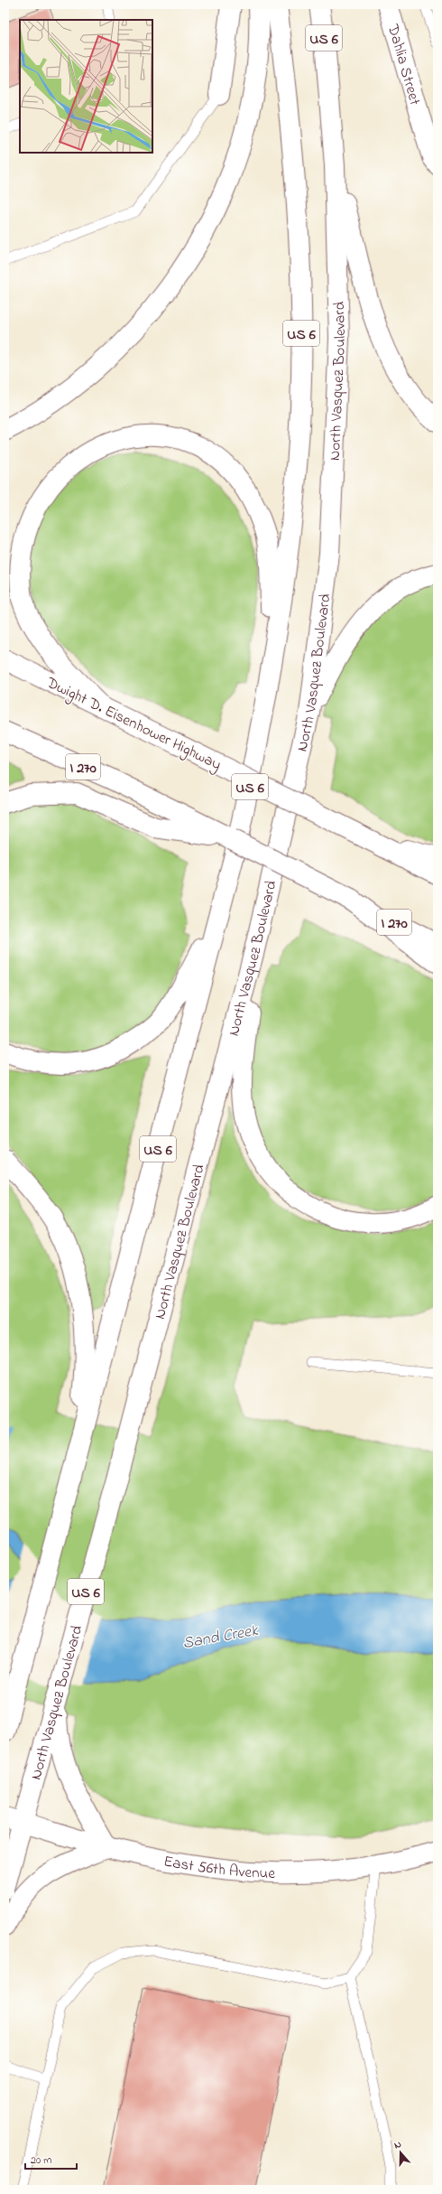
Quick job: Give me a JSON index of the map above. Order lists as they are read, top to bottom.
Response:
{
  "streets": {
    "main road": [
      "US 6",
      "Dahlia Street",
      "North Vasquez Boulevard",
      "Dwight D. Eisenhower Highway",
      "I 270",
      "East 56th Avenue"
    ]
  },
  "crossings": [
    ["North Vasquez Boulevard", "East 56th Avenue"]
  ],
  "water": ["Sand Creek"],
  "scale_bar": "20 m",
  "north": "top"
}
